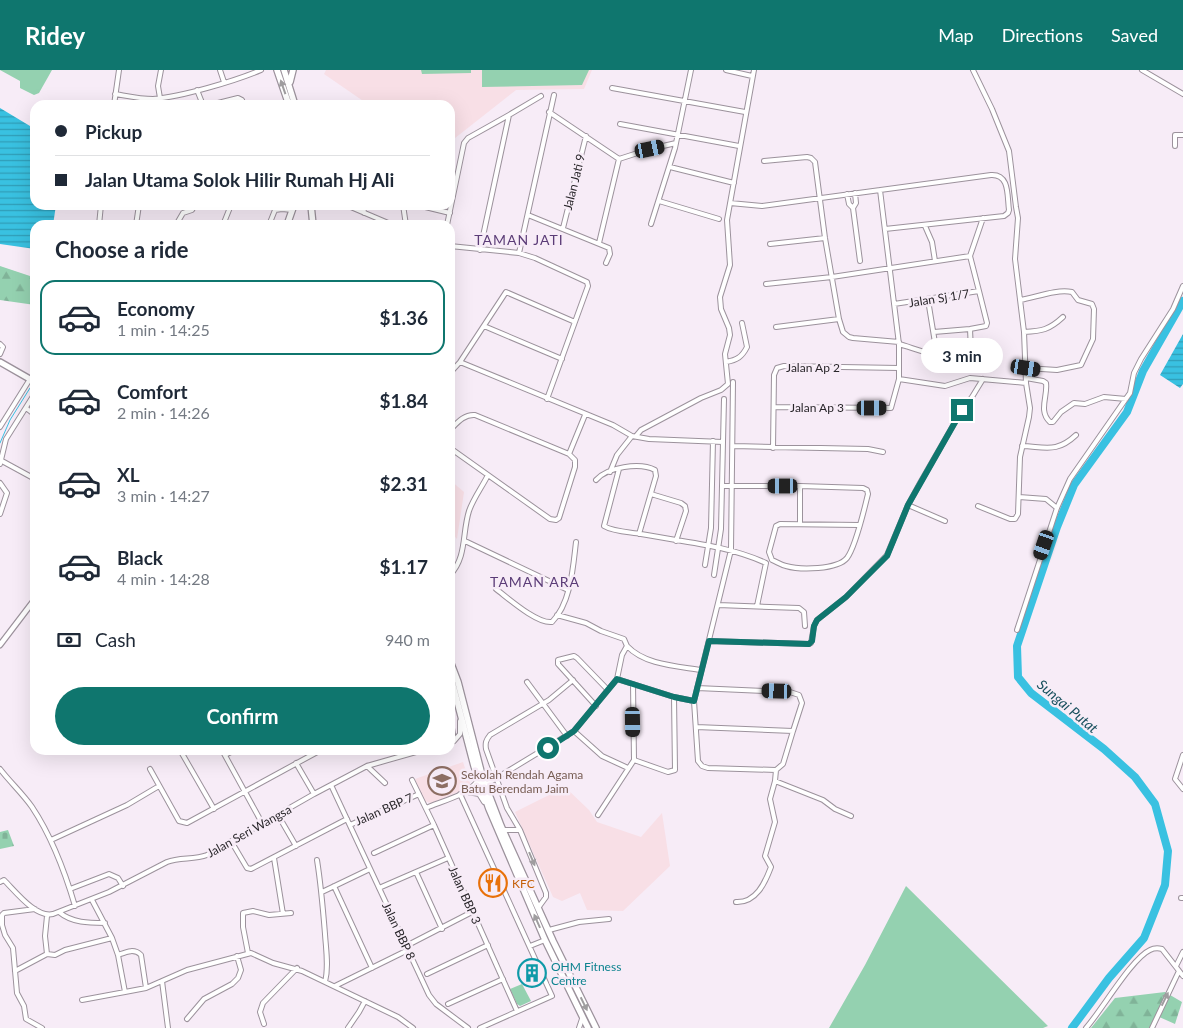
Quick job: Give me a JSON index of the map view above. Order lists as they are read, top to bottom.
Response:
{
  "streets": {
    "street": [
      "Jalan Jati 9",
      "Jalan Sj 1/7",
      "Jalan Ap 2",
      "Jalan Ap 3",
      "Jalan BBP 7",
      "Jalan Seri Wangsa",
      "Jalan BBP 3",
      "Jalan BBP 8"
    ]
  },
  "crossings": [
    ["Jalan Ap 2", "Jalan Ap 3"],
    ["Jalan BBP 7", "Jalan BBP 3"],
    ["Jalan BBP 7", "Jalan BBP 8"],
    ["Jalan Seri Wangsa", "Jalan BBP 8"]
  ],
  "districts": ["TAMAN JATI", "TAMAN ARA"],
  "water": ["Sungai Putat"],
  "places": {
    "school or university": ["Sekolah Rendah Agama Batu Berendam Jaim"],
    "restaurant": ["KFC"],
    "building": ["OHM Fitness Centre"]
  },
  "page": {
    "header": "Ridey",
    "nav": ["Map", "Directions", "Saved"],
    "banner": ["Pickup", "Jalan Utama Solok Hilir Rumah Hj Ali"],
    "heading": "Choose a ride",
    "list": [
      {
        "name": "Economy",
        "note": "1 min · 14:25",
        "value": "$1.36"
      },
      {
        "name": "Comfort",
        "note": "2 min · 14:26",
        "value": "$1.84"
      },
      {
        "name": "XL",
        "note": "3 min · 14:27",
        "value": "$2.31"
      },
      {
        "name": "Black",
        "note": "4 min · 14:28",
        "value": "$1.17"
      }
    ],
    "bubble": "3 min",
    "pay": ["Cash", "940 m"],
    "buttons": "Confirm"
  }
}
